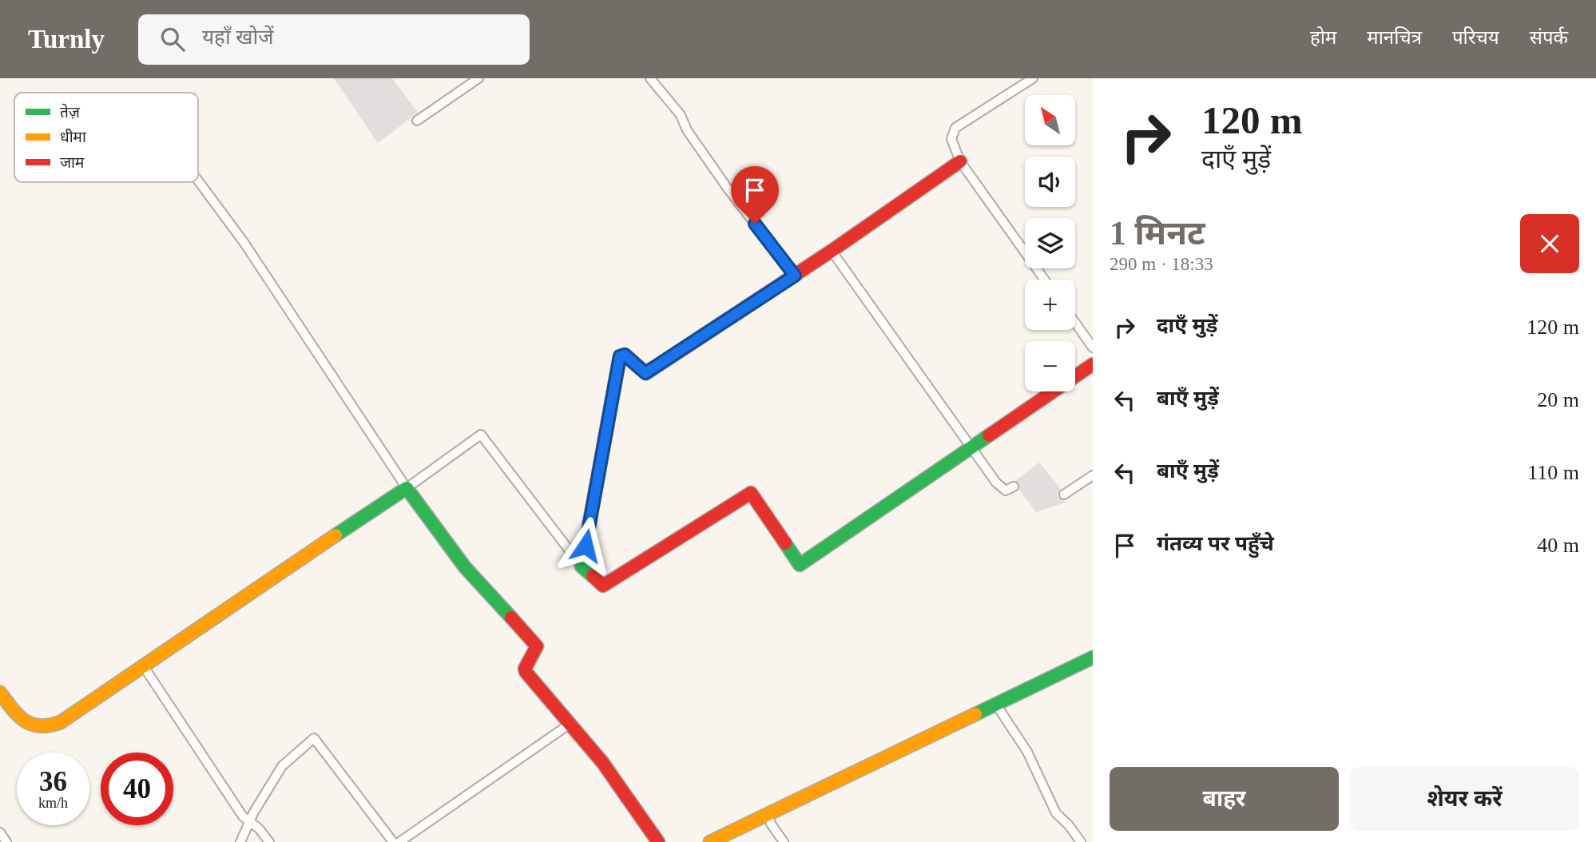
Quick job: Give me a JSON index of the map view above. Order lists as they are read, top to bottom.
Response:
{
  "legend": ["तेज़", "धीमा", "जाम"],
  "north": "top left",
  "page": {
    "header": "Turnly",
    "search": "यहाँ खोजें",
    "nav": [
      "होम",
      "मानचित्र",
      "परिचय",
      "संपर्क"
    ],
    "turn": ["120 m", "दाएँ मुड़ें"],
    "map_buttons": ["+", "−"],
    "heading": ["1 मिनट", "290 m · 18:33"],
    "list": [
      {
        "name": "दाएँ मुड़ें",
        "value": "120 m"
      },
      {
        "name": "बाएँ मुड़ें",
        "value": "20 m"
      },
      {
        "name": "बाएँ मुड़ें",
        "value": "110 m"
      },
      {
        "name": "गंतव्य पर पहुँचे",
        "value": "40 m"
      }
    ],
    "speed": "36 km/h",
    "limit": "40",
    "buttons": ["बाहर", "शेयर करें"]
  }
}
